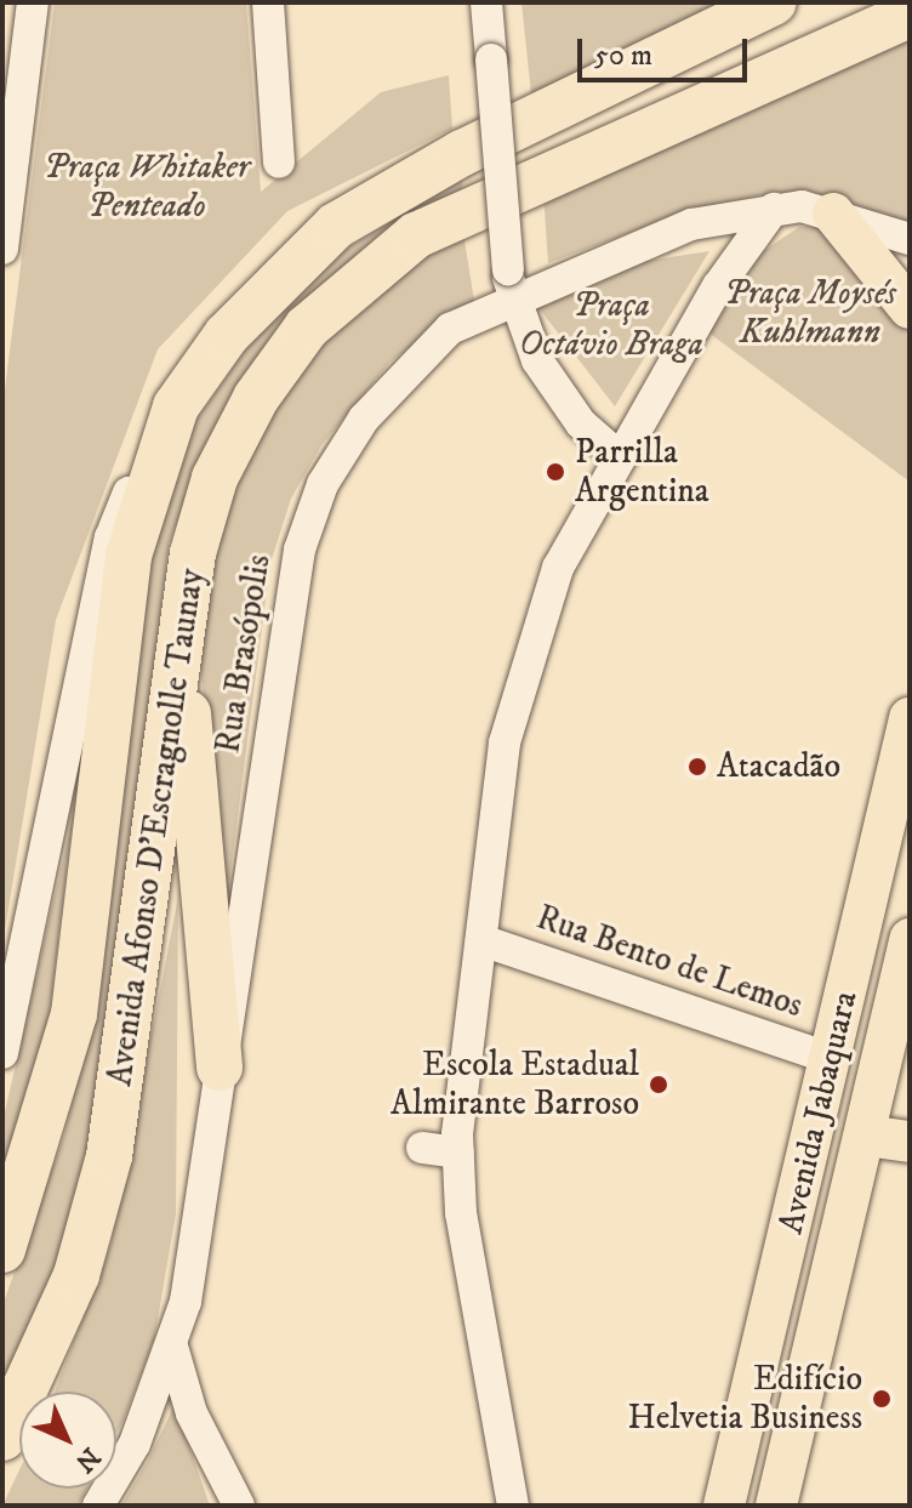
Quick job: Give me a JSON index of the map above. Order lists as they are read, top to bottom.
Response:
{
  "streets": {
    "highway": ["Avenida Afonso D'Escragnolle Taunay"],
    "main road": ["Avenida Jabaquara"],
    "street": ["Rua Brasópolis", "Rua Bento de Lemos"]
  },
  "crossings": [
    ["Rua Bento de Lemos", "Avenida Jabaquara"]
  ],
  "parks": ["Praça Whitaker Penteado", "Praça Moysés Kuhlmann", "Praça Octávio Braga"],
  "places": [
    "Parrilla Argentina",
    "Atacadão",
    "Escola Estadual Almirante Barroso",
    "Edifício Helvetia Business"
  ],
  "scale_bar": "50 m",
  "north": "bottom right"
}
